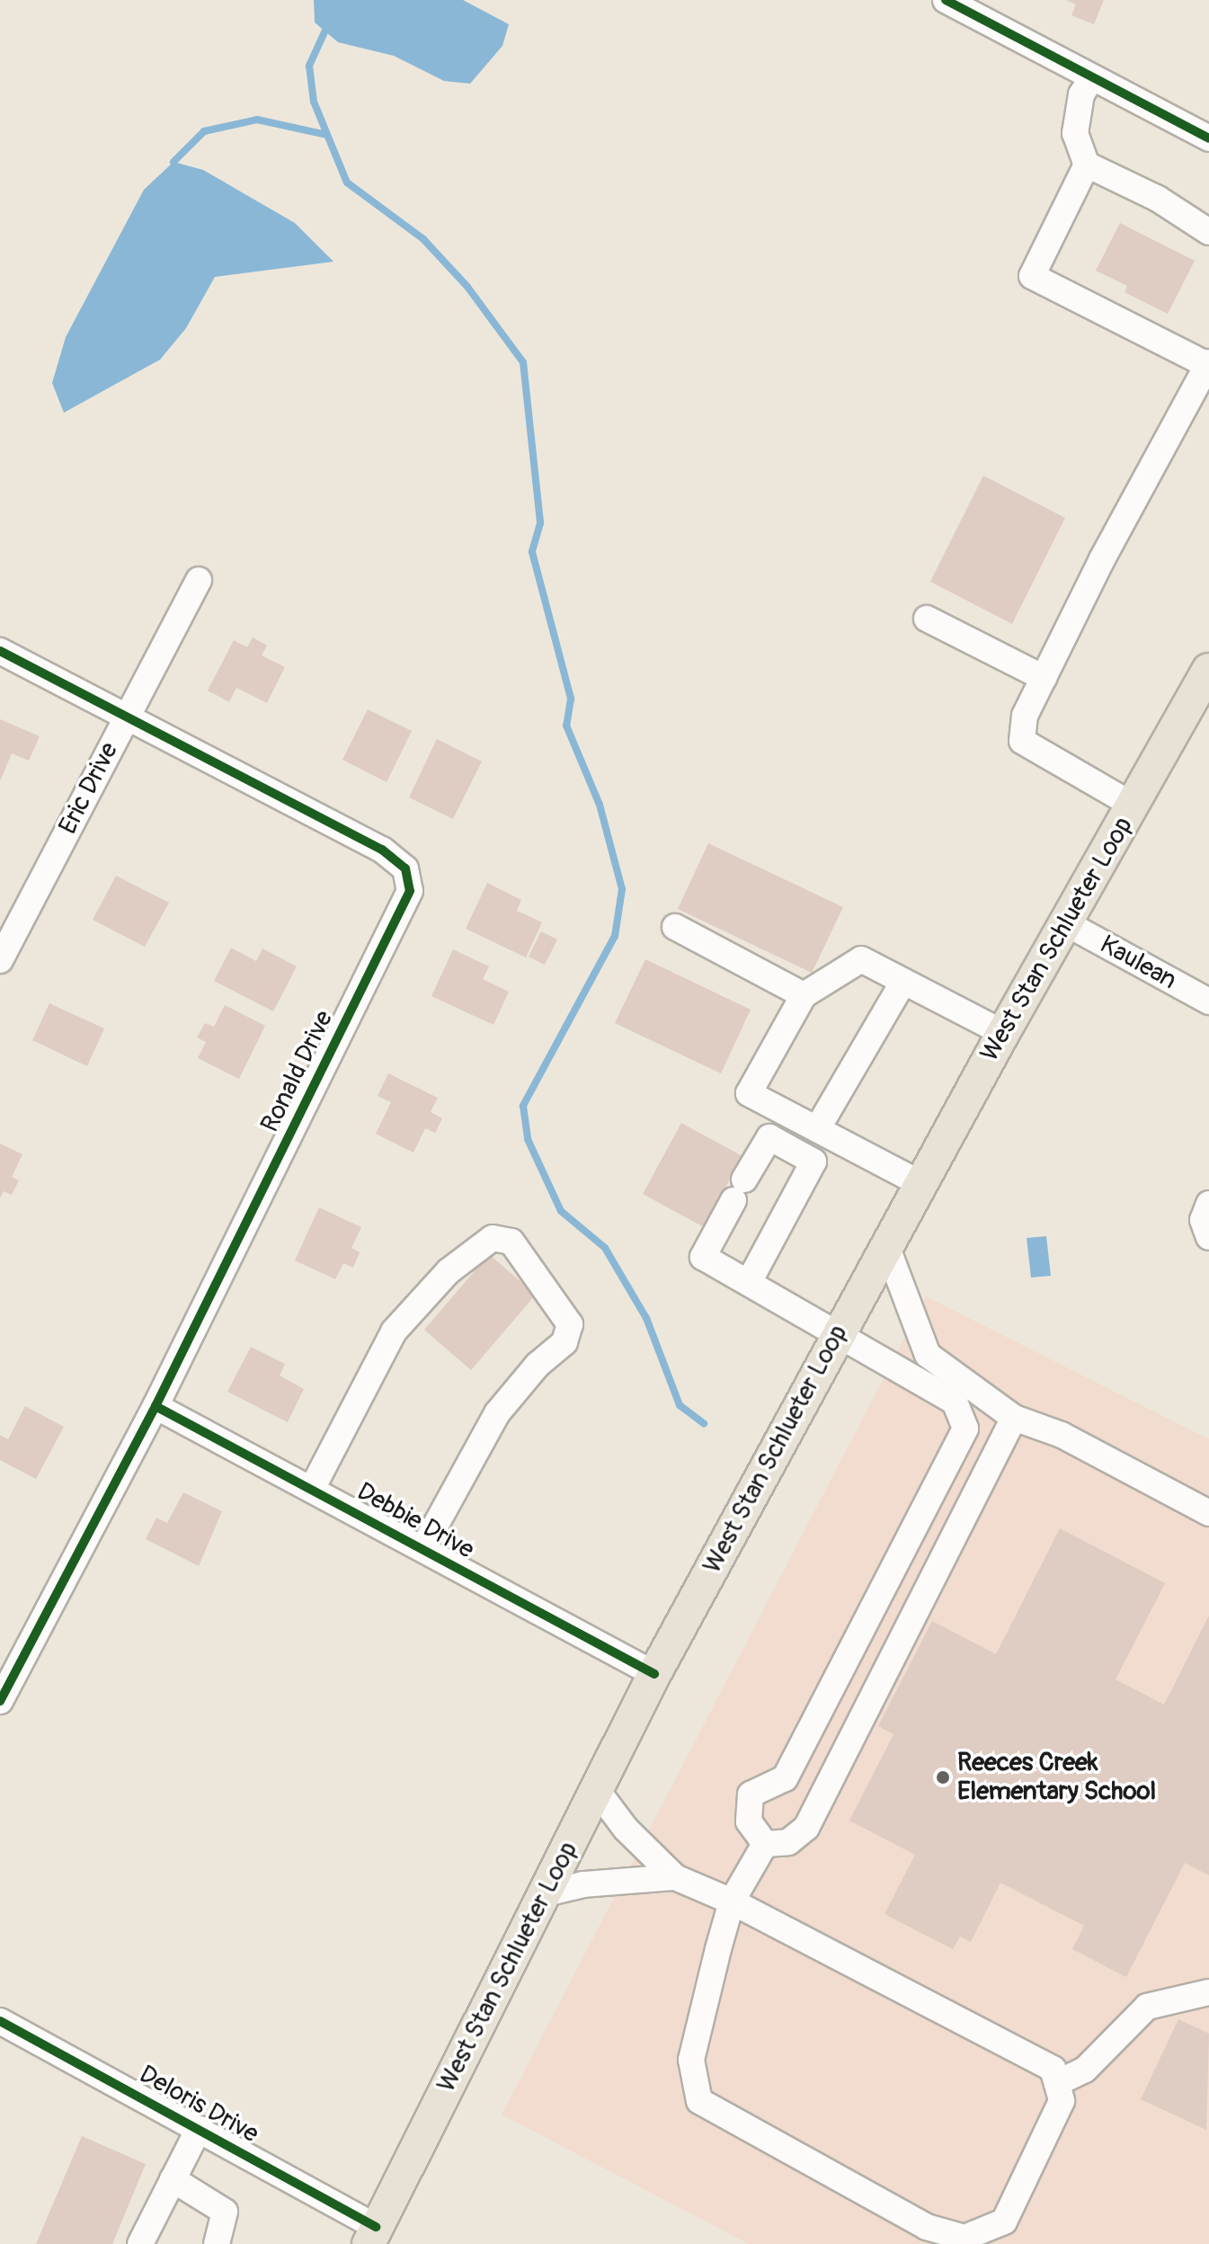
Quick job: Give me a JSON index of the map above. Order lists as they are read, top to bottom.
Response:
{
  "streets": {
    "main road": ["West Stan Schlueter Loop"],
    "street": [
      "Eric Drive",
      "Kaulean",
      "Ronald Drive",
      "Debbie Drive",
      "Deloris Drive"
    ]
  },
  "crossings": [
    ["Eric Drive", "Ronald Drive"],
    ["West Stan Schlueter Loop", "Kaulean"],
    ["West Stan Schlueter Loop", "Debbie Drive"],
    ["West Stan Schlueter Loop", "Deloris Drive"],
    ["Ronald Drive", "Debbie Drive"]
  ],
  "places": ["Reeces Creek Elementary School"]
}
